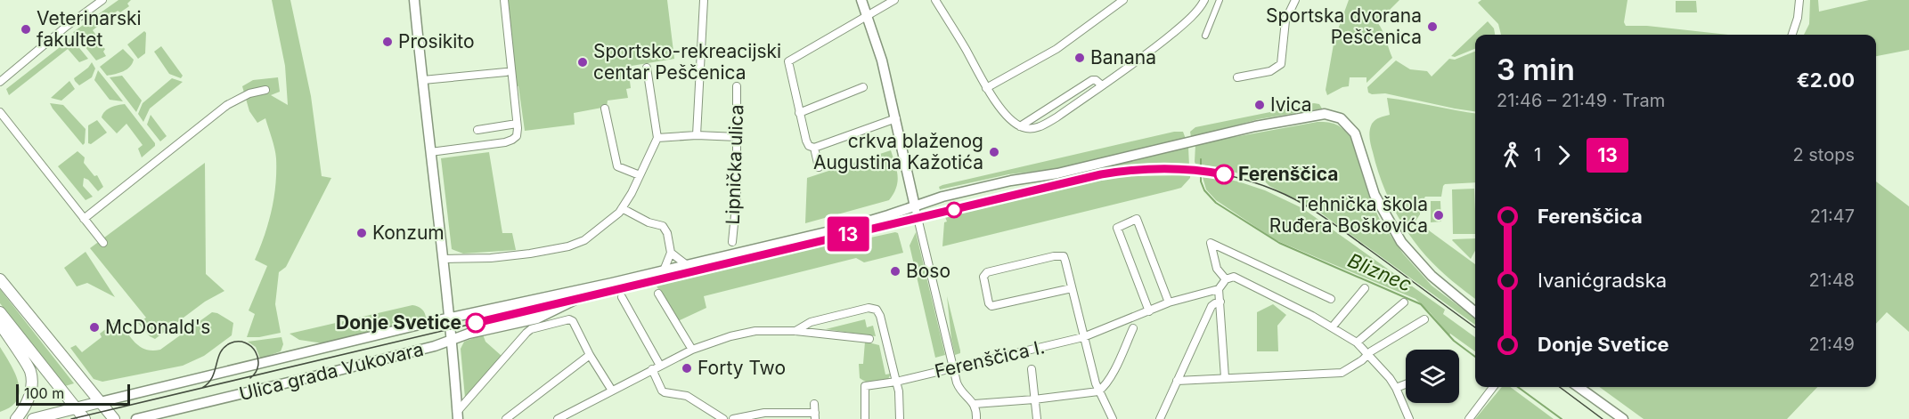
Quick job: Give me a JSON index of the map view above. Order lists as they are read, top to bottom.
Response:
{
  "streets": {
    "main road": ["Ulica grada Vukovara"],
    "street": ["Lipnička ulica", "Ferenščica I."]
  },
  "water": ["Bliznec"],
  "places": [
    "Sportska dvorana Peščenica",
    "Veterinarski fakultet",
    "Prosikito",
    "Banana",
    "Sportsko-rekreacijski centar Peščenica",
    "Ivica",
    "crkva blaženog Augustina Kažotića",
    "Ferenščica",
    "Tehnička škola Ruđera Boškovića",
    "Konzum",
    "Boso",
    "Donje Svetice",
    "McDonald's",
    "Forty Two"
  ],
  "lines": ["tram line 13"],
  "scale_bar": "100 m",
  "page": {
    "on_map": "13",
    "heading": ["3 min", "21:46 – 21:49 · Tram", "€2.00"],
    "legs": ["1", "13", "2 stops"],
    "list": [
      {
        "name": "Ferenščica",
        "value": "21:47"
      },
      {
        "name": "Ivanićgradska",
        "value": "21:48"
      },
      {
        "name": "Donje Svetice",
        "value": "21:49"
      }
    ],
    "scale": "100 m"
  }
}
